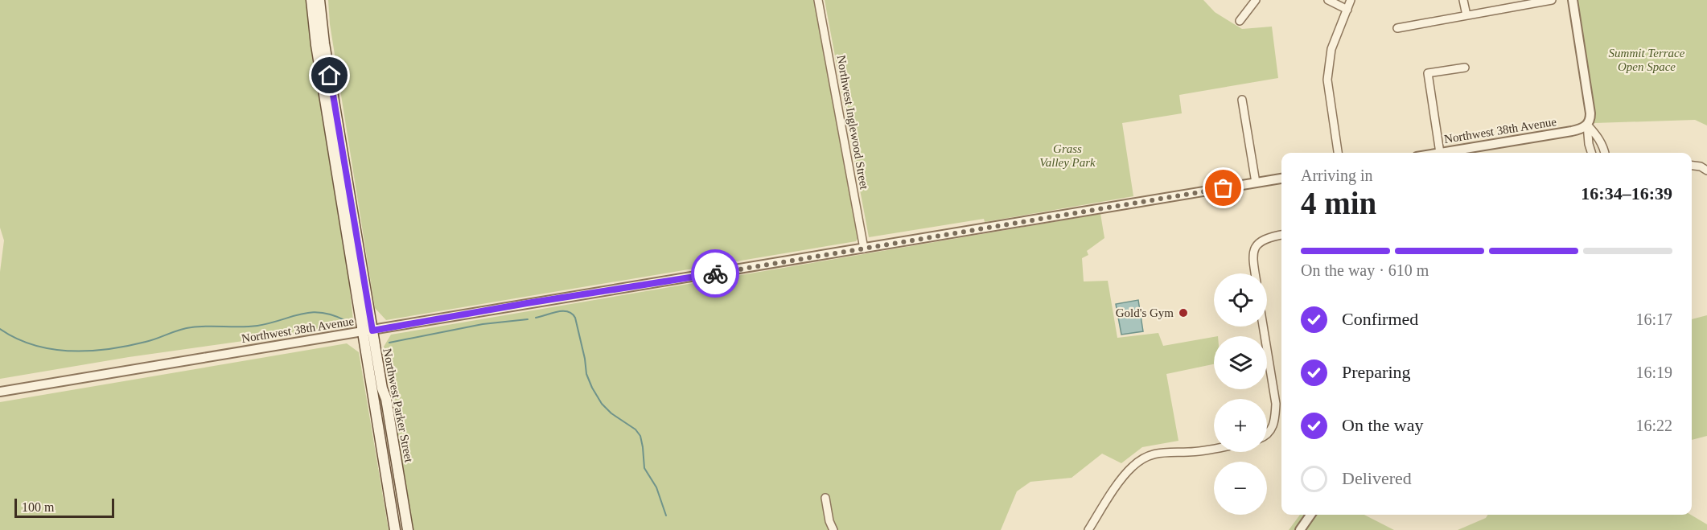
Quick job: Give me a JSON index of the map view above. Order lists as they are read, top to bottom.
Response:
{
  "streets": {
    "main road": ["Northwest Parker Street"],
    "street": ["Northwest Inglewood Street", "Northwest 38th Avenue"]
  },
  "crossings": [
    ["Northwest Inglewood Street", "Northwest 38th Avenue"],
    ["Northwest 38th Avenue", "Northwest Parker Street"]
  ],
  "parks": ["Summit Terrace Open Space", "Grass Valley Park"],
  "places": ["Gold's Gym"],
  "scale_bar": "100 m",
  "page": {
    "heading": ["4 min", "Arriving in", "16:34–16:39"],
    "bar": "On the way · 610 m",
    "map_buttons": ["+", "−"],
    "list": [
      ["Confirmed", "16:17"],
      ["Preparing", "16:19"],
      ["On the way", "16:22"],
      "Delivered"
    ],
    "scale": "100 m"
  }
}
